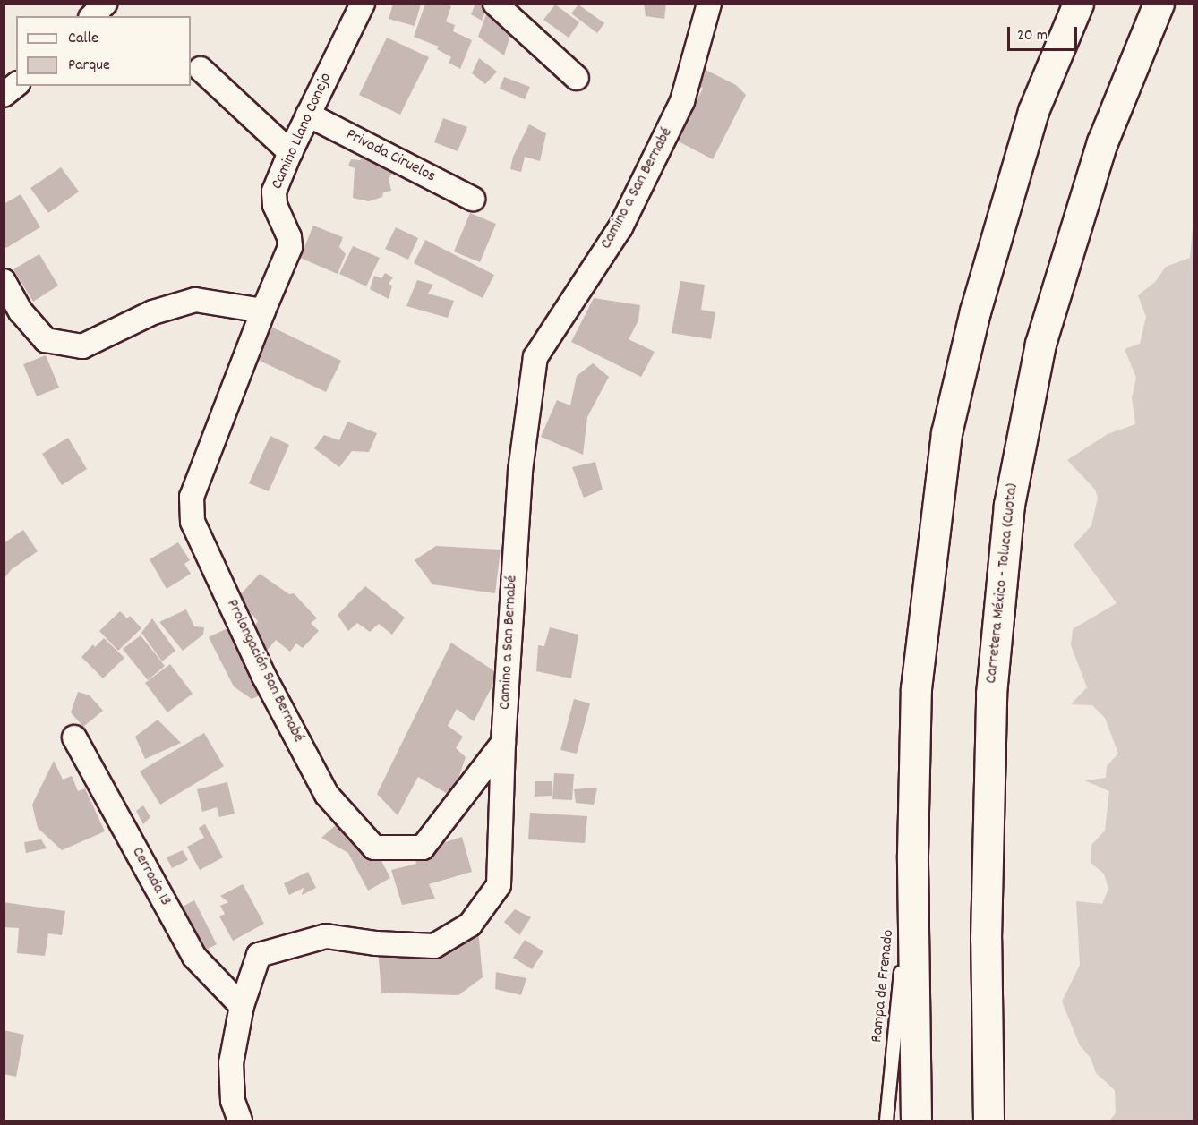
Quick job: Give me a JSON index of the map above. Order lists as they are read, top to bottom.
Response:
{
  "streets": {
    "highway": ["Carretera México - Toluca (Cuota)"],
    "street": [
      "Camino Llano Conejo",
      "Privada Ciruelos",
      "Camino a San Bernabé",
      "Prolongación San Bernabé",
      "Cerrada 13"
    ],
    "lane": ["Rampa de Frenado"]
  },
  "crossings": [
    ["Camino Llano Conejo", "Privada Ciruelos"],
    ["Camino Llano Conejo", "Prolongación San Bernabé"],
    ["Camino a San Bernabé", "Prolongación San Bernabé"],
    ["Camino a San Bernabé", "Cerrada 13"]
  ],
  "legend": ["Calle", "Parque"],
  "scale_bar": "20 m"
}
